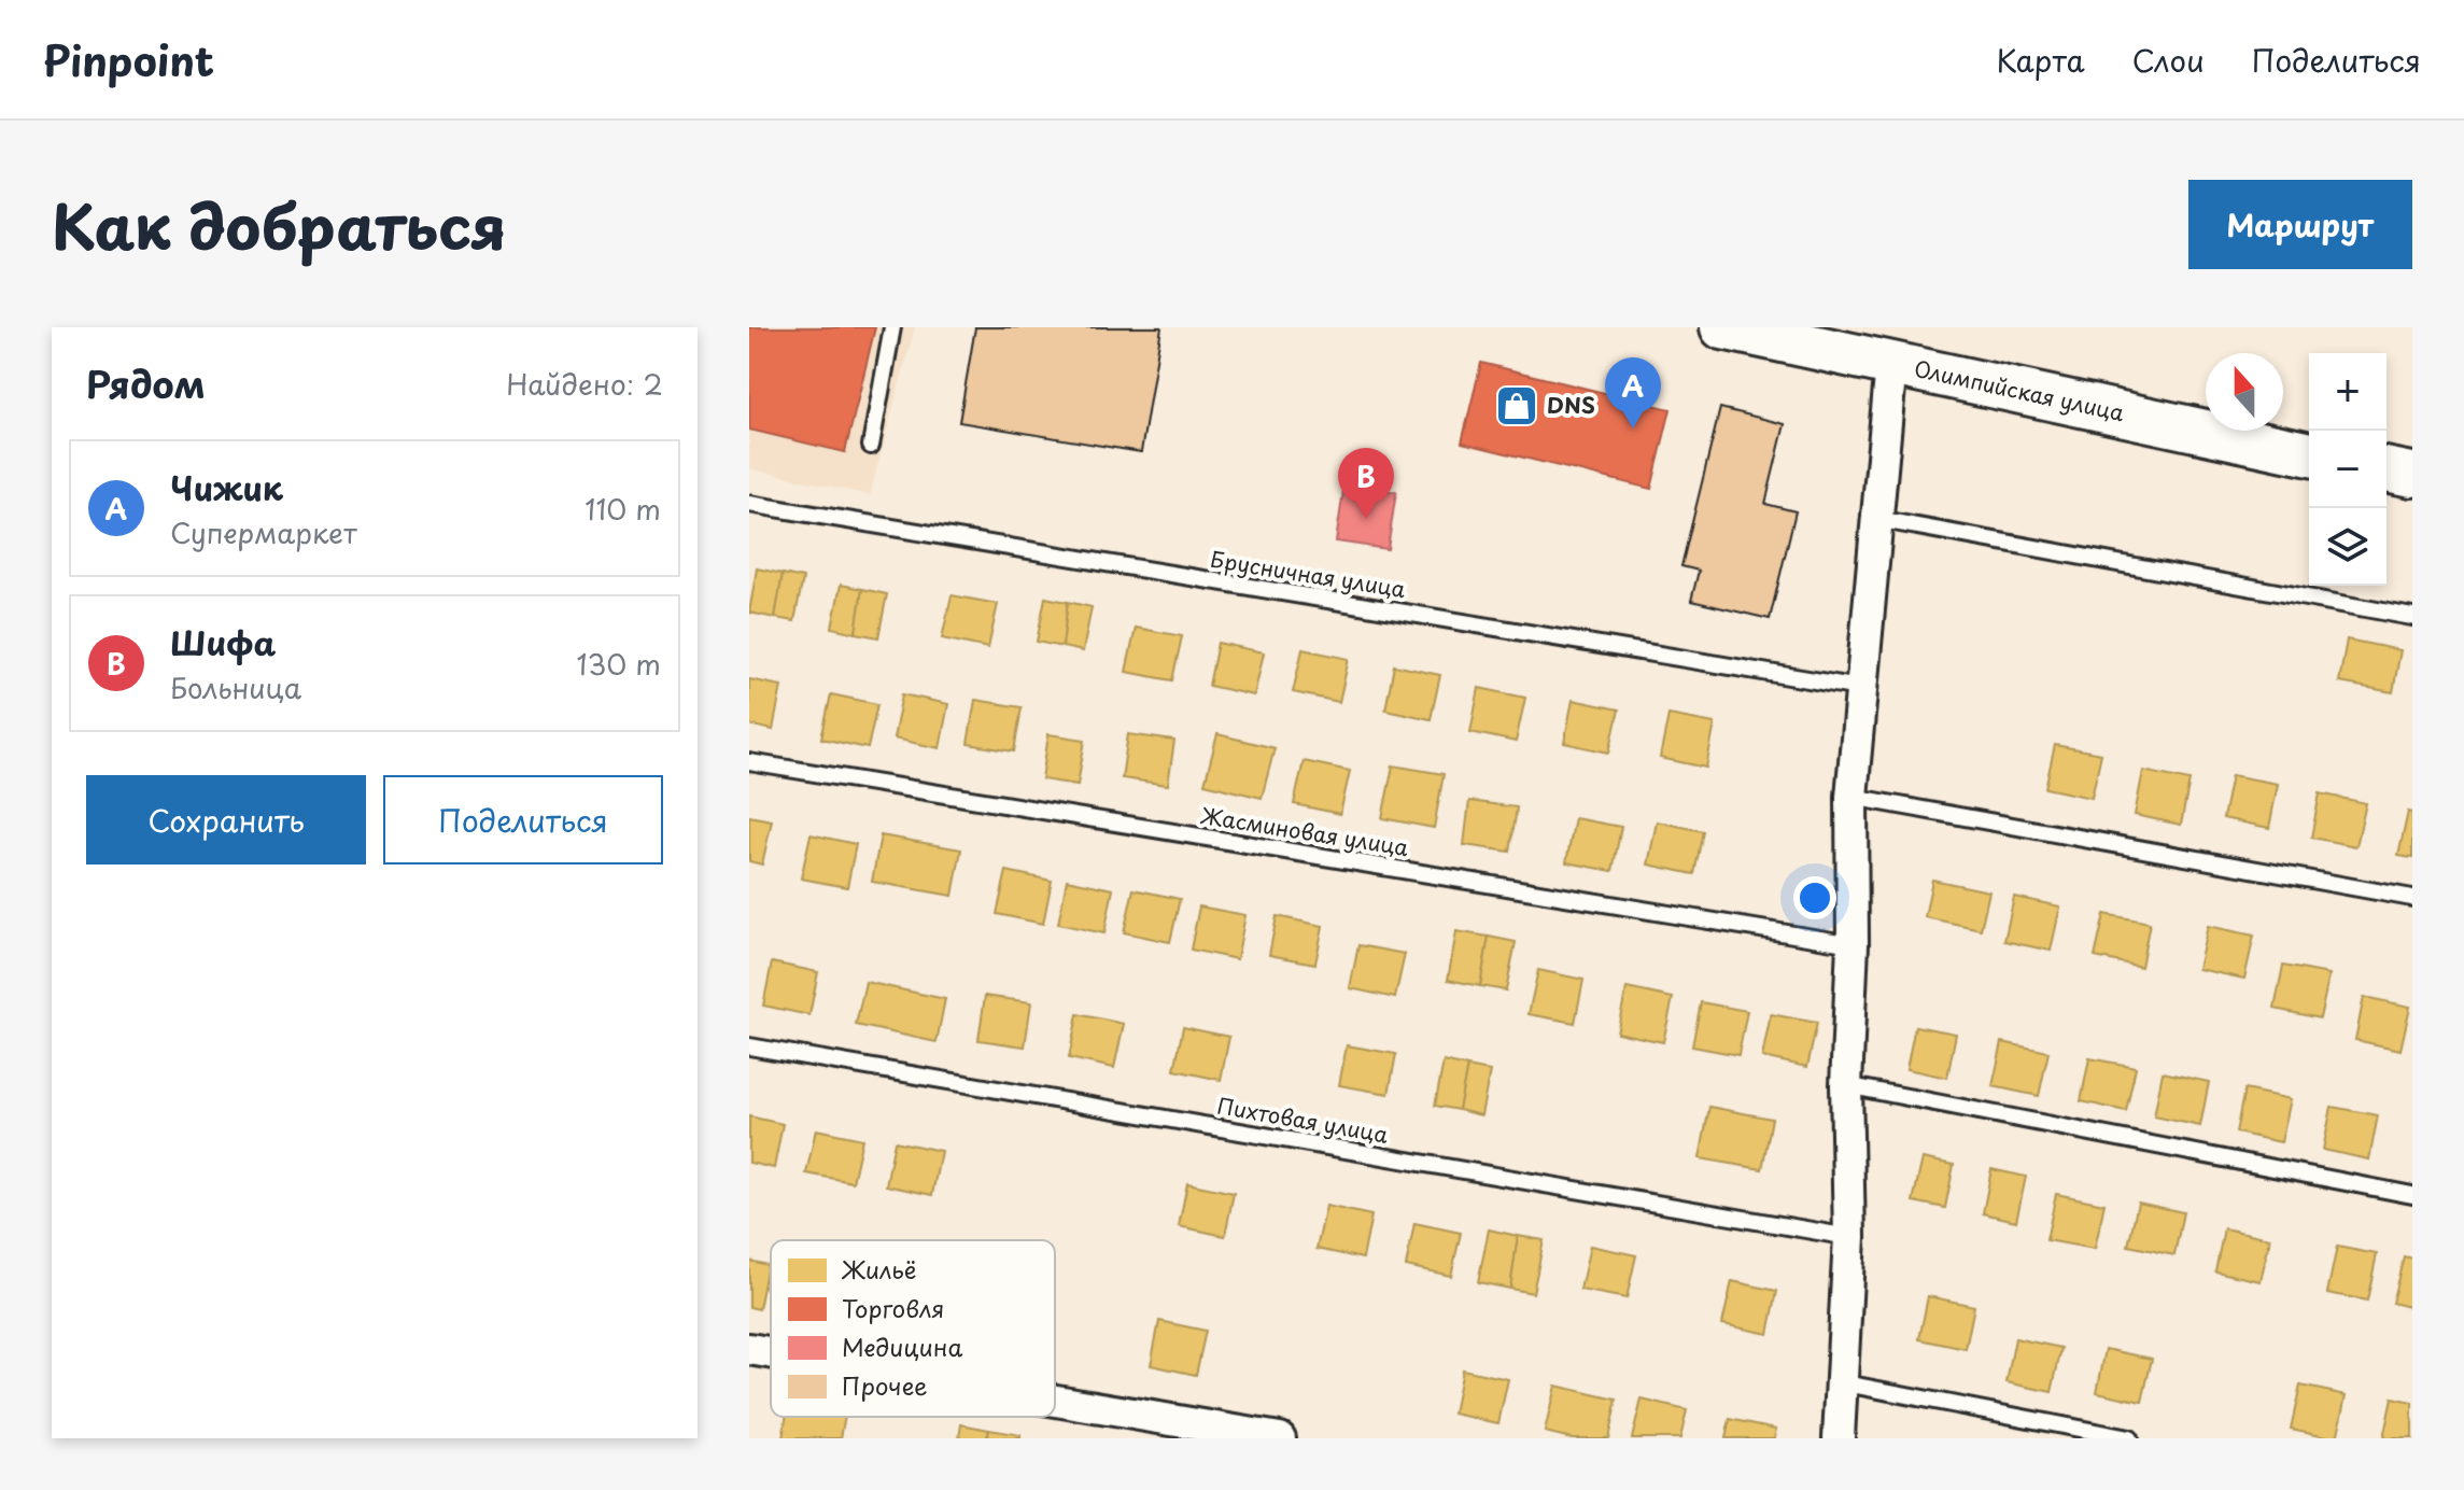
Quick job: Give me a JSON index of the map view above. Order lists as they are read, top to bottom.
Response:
{
  "streets": {
    "street": ["Олимпийская улица"],
    "lane": ["Брусничная улица", "Жасминовая улица", "Пихтовая улица"]
  },
  "places": {
    "shop": ["DNS"]
  },
  "legend": [
    "Жильё",
    "Торговля",
    "Медицина",
    "Прочее"
  ],
  "north": "top",
  "page": {
    "header": "Pinpoint",
    "nav": ["Карта", "Слои", "Поделиться"],
    "title": "Как добраться",
    "buttons": [
      "Маршрут",
      ["Сохранить", "Поделиться"]
    ],
    "heading": ["Рядом", "Найдено: 2"],
    "map_buttons": ["+", "−"],
    "pins": ["A", "B"],
    "list": [
      {
        "mark": "A",
        "name": "Чижик",
        "note": "Супермаркет",
        "value": "110 m"
      },
      {
        "mark": "B",
        "name": "Шифа",
        "note": "Больница",
        "value": "130 m"
      }
    ]
  }
}
